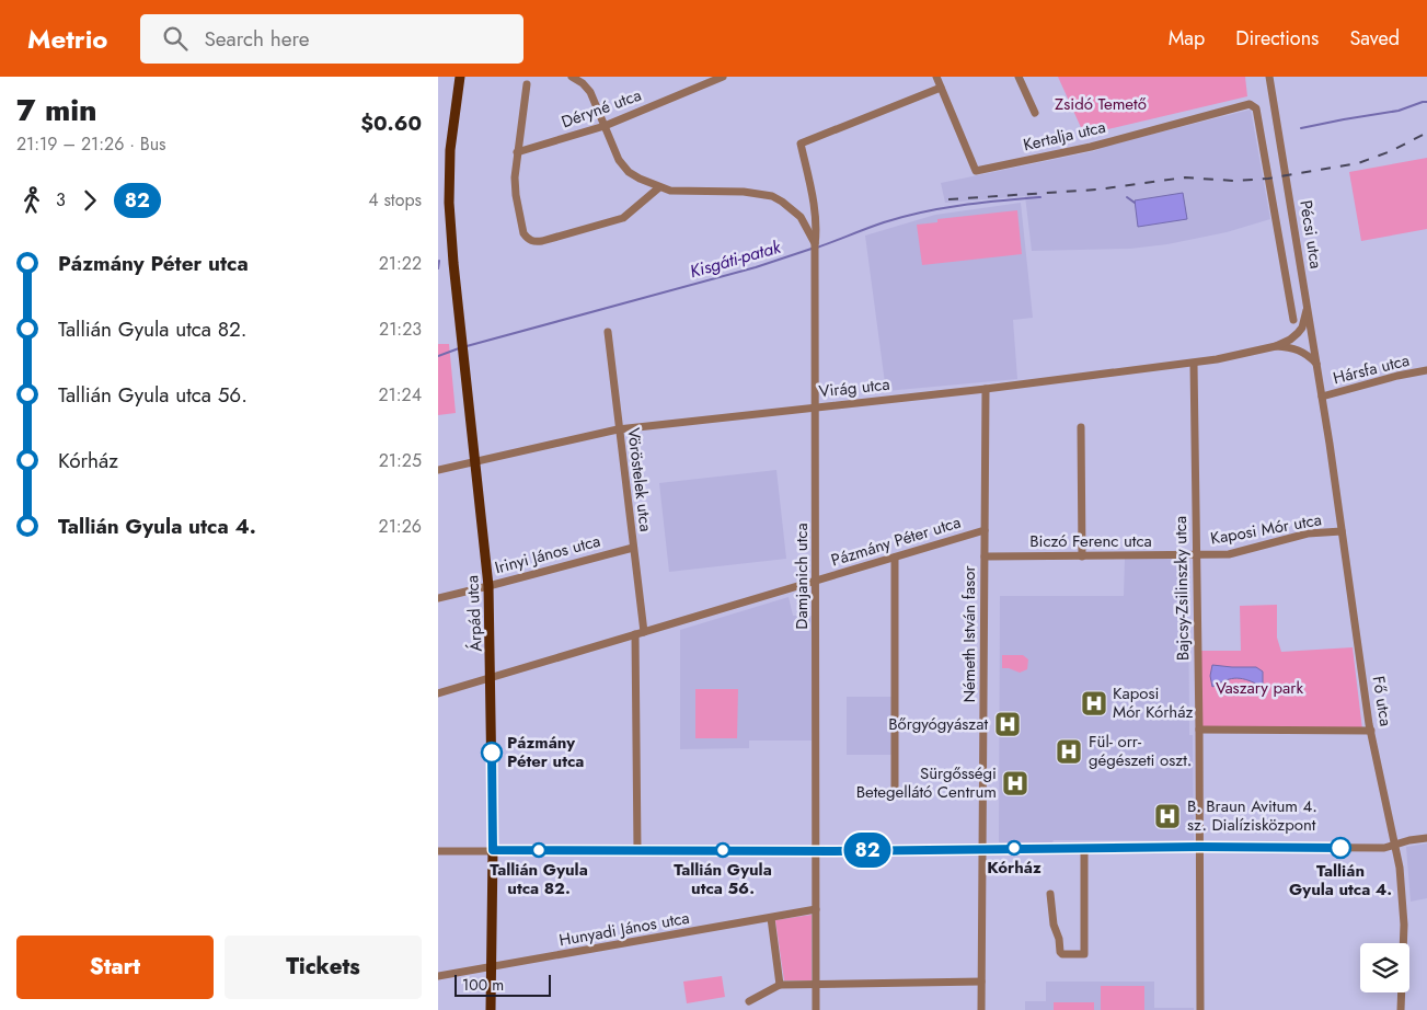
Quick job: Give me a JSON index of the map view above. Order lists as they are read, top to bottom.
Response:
{
  "streets": {
    "main road": ["Árpád utca"],
    "street": [
      "Déryné utca",
      "Kertalja utca",
      "Pécsi utca",
      "Hársfa utca",
      "Virág utca",
      "Vöröstelek utca",
      "Kaposi Mór utca",
      "Pázmány Péter utca",
      "Biczó Ferenc utca",
      "Irinyi János utca",
      "Damjanich utca",
      "Bajcsy-Zsilinszky utca",
      "Németh István fasor",
      "Fő utca",
      "Hunyadi János utca"
    ]
  },
  "crossings": [
    ["Kertalja utca", "Damjanich utca"],
    ["Pécsi utca", "Hársfa utca"],
    ["Pécsi utca", "Virág utca"],
    ["Pécsi utca", "Fő utca"],
    ["Hársfa utca", "Fő utca"],
    ["Virág utca", "Vöröstelek utca"],
    ["Virág utca", "Damjanich utca"],
    ["Virág utca", "Bajcsy-Zsilinszky utca"],
    ["Virág utca", "Árpád utca"],
    ["Virág utca", "Németh István fasor"],
    ["Vöröstelek utca", "Pázmány Péter utca"],
    ["Vöröstelek utca", "Irinyi János utca"],
    ["Kaposi Mór utca", "Biczó Ferenc utca"],
    ["Kaposi Mór utca", "Bajcsy-Zsilinszky utca"],
    ["Kaposi Mór utca", "Fő utca"],
    ["Pázmány Péter utca", "Damjanich utca"],
    ["Pázmány Péter utca", "Árpád utca"],
    ["Pázmány Péter utca", "Németh István fasor"],
    ["Biczó Ferenc utca", "Bajcsy-Zsilinszky utca"],
    ["Biczó Ferenc utca", "Németh István fasor"],
    ["Irinyi János utca", "Árpád utca"],
    ["Damjanich utca", "Hunyadi János utca"],
    ["Árpád utca", "Hunyadi János utca"]
  ],
  "water": ["Kisgáti-patak"],
  "parks": ["Zsidó Temető", "Vaszary park"],
  "places": {
    "hospital": [
      "Kaposi Mór Kórház",
      "Bőrgyógyászat",
      "Fül- orr- gégészeti oszt.",
      "Sürgősségi Betegellátó Centrum",
      "B. Braun Avitum 4. sz. Dialízisközpont"
    ],
    "other": [
      "Pázmány Péter utca",
      "Kórház",
      "Tallián Gyula utca 4.",
      "Tallián Gyula utca 82.",
      "Tallián Gyula utca 56."
    ]
  },
  "lines": ["bus line 82"],
  "scale_bar": "100 m",
  "page": {
    "header": "Metrio",
    "search": "Search here",
    "nav": ["Map", "Directions", "Saved"],
    "heading": ["7 min", "21:19 – 21:26 · Bus", "$0.60"],
    "on_map": "82",
    "legs": ["3", "82", "4 stops"],
    "list": [
      {
        "name": "Pázmány Péter utca",
        "value": "21:22"
      },
      {
        "name": "Tallián Gyula utca 82.",
        "value": "21:23"
      },
      {
        "name": "Tallián Gyula utca 56.",
        "value": "21:24"
      },
      {
        "name": "Kórház",
        "value": "21:25"
      },
      {
        "name": "Tallián Gyula utca 4.",
        "value": "21:26"
      }
    ],
    "buttons": ["Start", "Tickets"],
    "scale": "100 m"
  }
}
